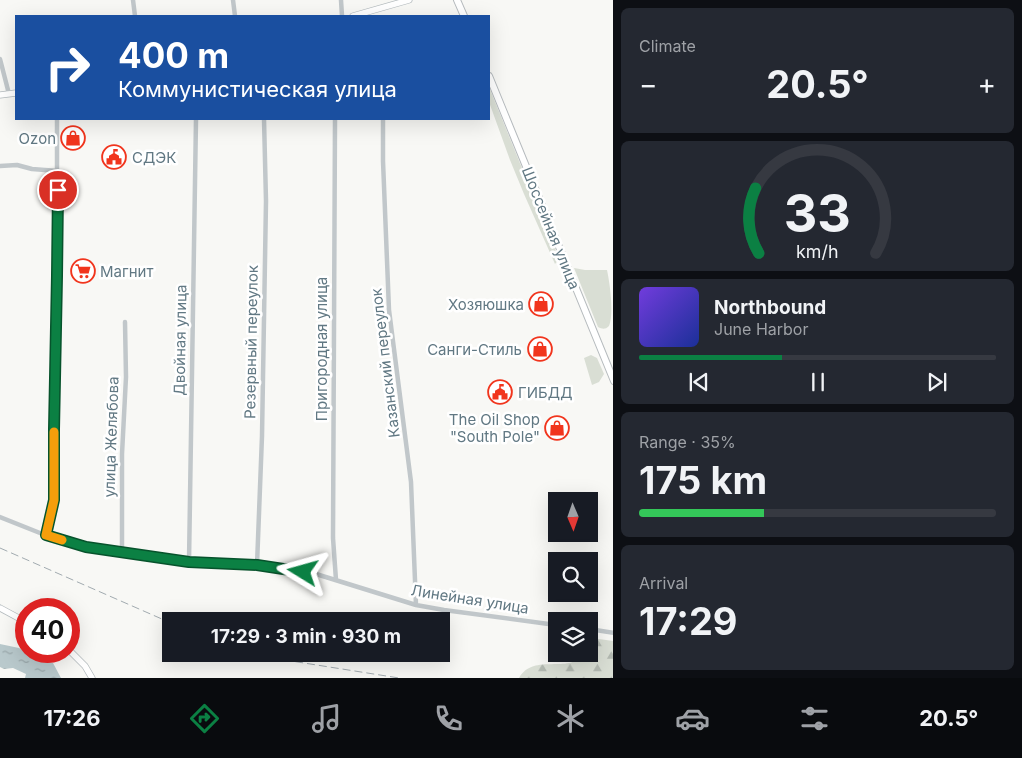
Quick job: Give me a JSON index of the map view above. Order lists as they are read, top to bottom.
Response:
{
  "streets": {
    "highway": ["Шоссейная улица"],
    "street": [
      "Двойная улица",
      "Резервный переулок",
      "Пригородная улица",
      "Казанский переулок",
      "улица Желябова",
      "Линейная улица"
    ]
  },
  "crossings": [
    ["Двойная улица", "Линейная улица"],
    ["Резервный переулок", "Линейная улица"],
    ["Пригородная улица", "Линейная улица"],
    ["Казанский переулок", "Линейная улица"],
    ["улица Желябова", "Линейная улица"]
  ],
  "places": {
    "shop": [
      "Ozon",
      "Хозяюшка",
      "Санги-Стиль",
      "The Oil Shop \"South Pole\""
    ],
    "public building": ["СДЭК", "ГИБДД"],
    "supermarket": ["Магнит"]
  },
  "north": "bottom",
  "page": {
    "tile": [
      "Climate",
      ["Range · 35%", "175 km"],
      ["Arrival", "17:29"]
    ],
    "turn": ["400 m", "Коммунистическая улица"],
    "heat": ["−", "20.5°", "+"],
    "song": ["Northbound", "June Harbor"],
    "limit": "40",
    "trip": "17:29 · 3 min · 930 m",
    "tabs": ["17:26", "20.5°"],
    "gauge": ["33", "km/h"]
  }
}
